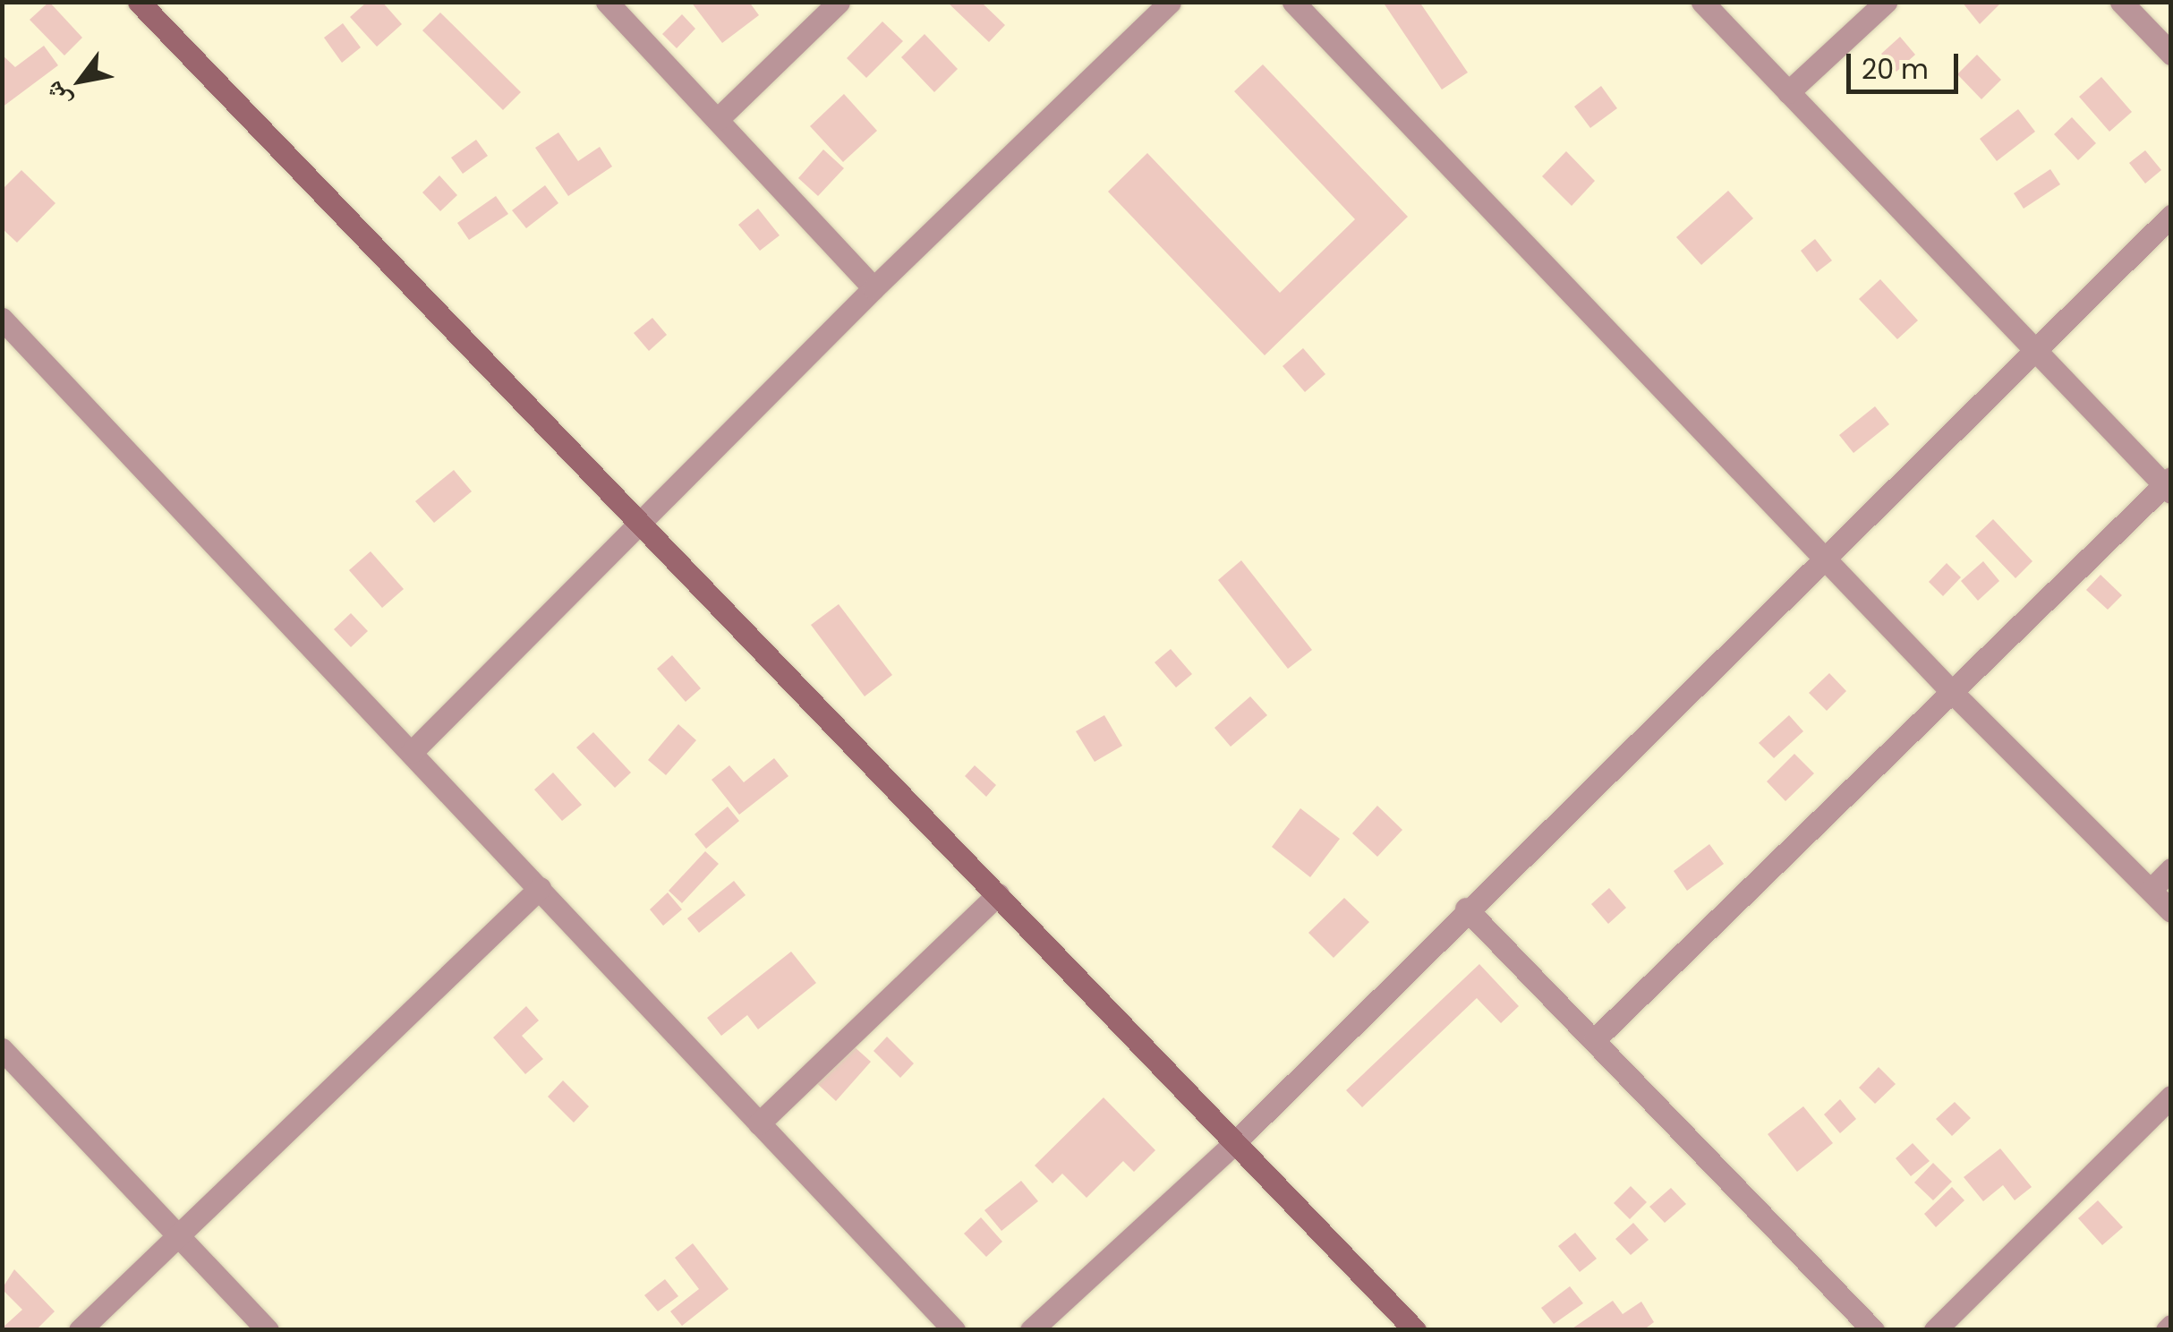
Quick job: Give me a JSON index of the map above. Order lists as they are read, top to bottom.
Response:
{
  "scale_bar": "20 m",
  "north": "bottom left"
}
